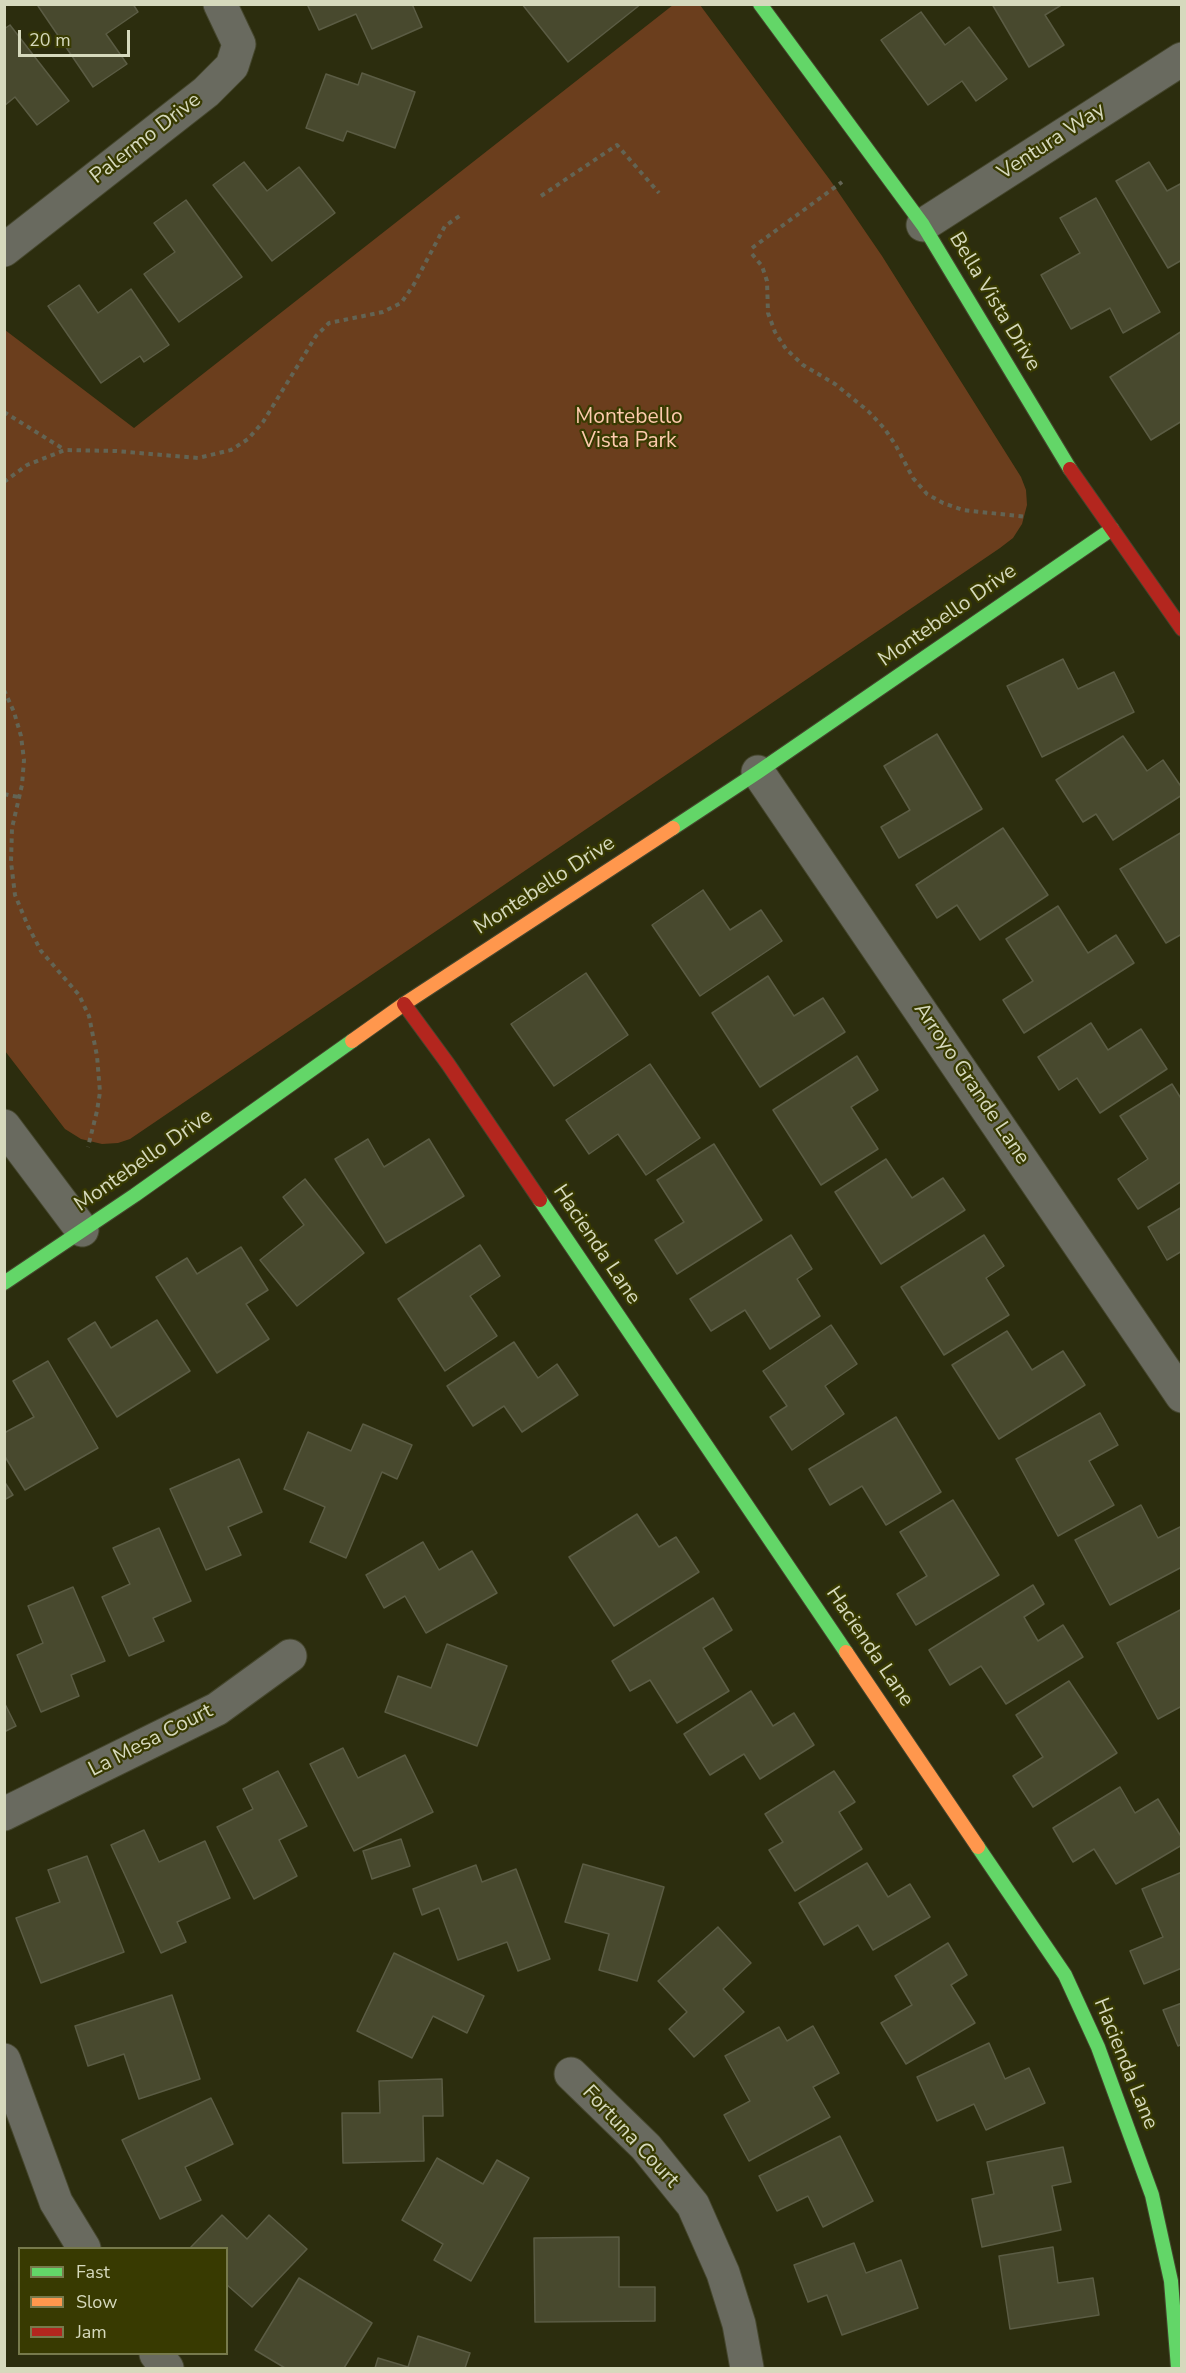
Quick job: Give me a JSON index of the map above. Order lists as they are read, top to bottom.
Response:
{
  "streets": {
    "street": [
      "Palermo Drive",
      "Ventura Way",
      "Bella Vista Drive",
      "Montebello Drive",
      "Arroyo Grande Lane",
      "Hacienda Lane",
      "La Mesa Court",
      "Fortuna Court"
    ]
  },
  "crossings": [
    ["Ventura Way", "Bella Vista Drive"],
    ["Bella Vista Drive", "Montebello Drive"],
    ["Montebello Drive", "Arroyo Grande Lane"],
    ["Montebello Drive", "Hacienda Lane"]
  ],
  "parks": ["Montebello Vista Park"],
  "legend": ["Fast", "Slow", "Jam"],
  "scale_bar": "20 m"
}
